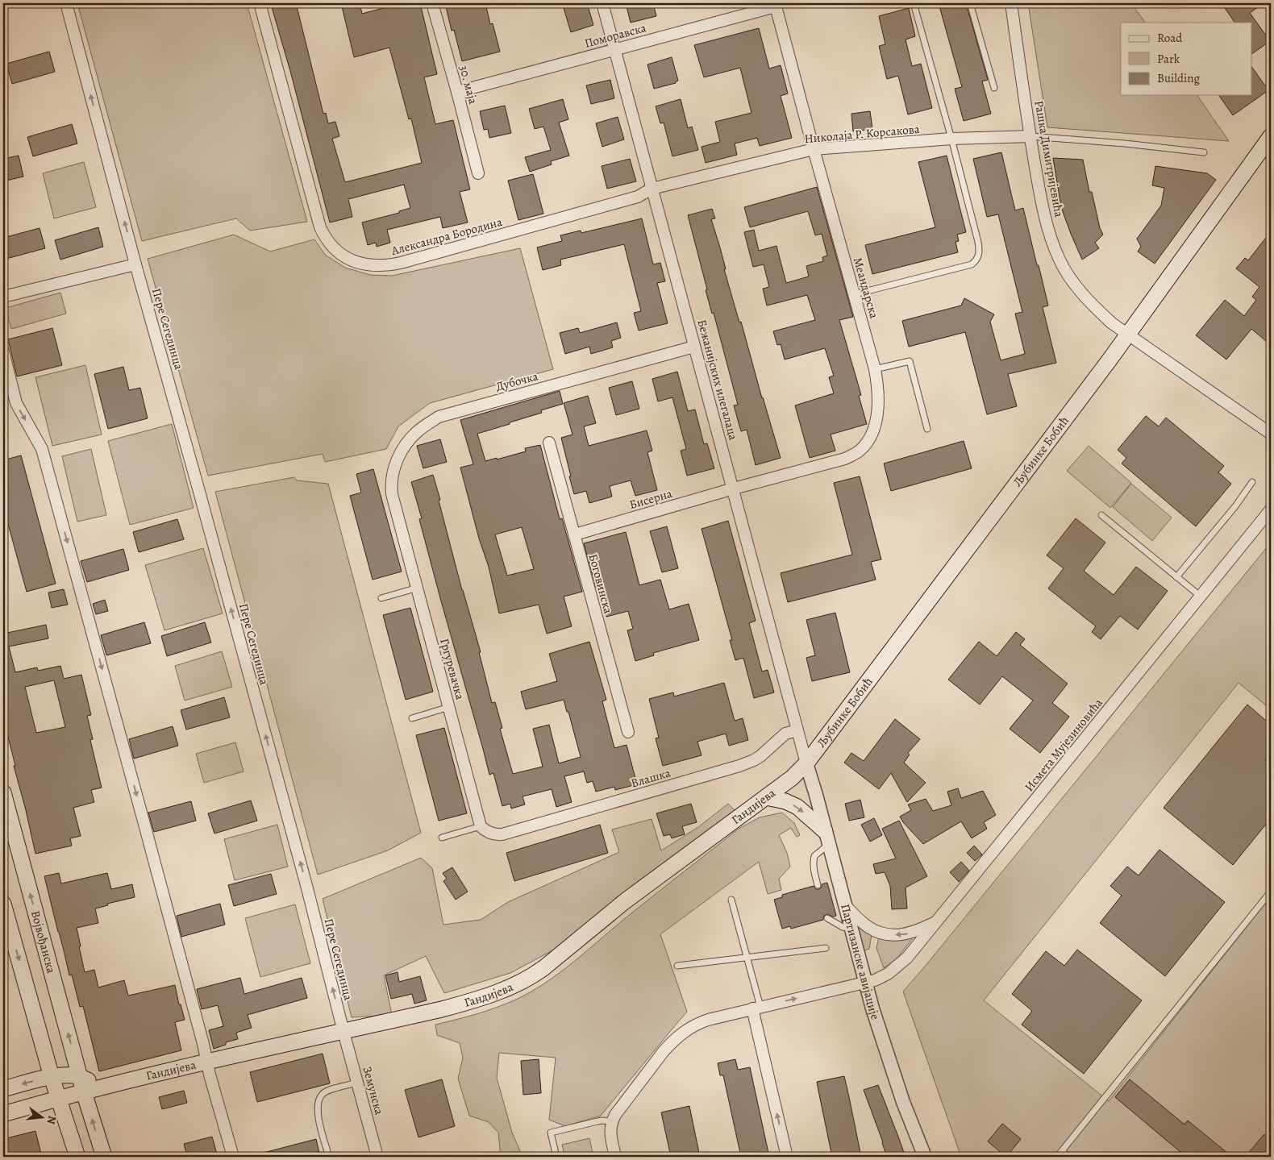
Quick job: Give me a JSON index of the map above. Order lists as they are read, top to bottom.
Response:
{
  "streets": {
    "main road": ["Љубинке Бобић", "Гандијева", "Војвођанска"],
    "street": [
      "Поморавска",
      "30. маја",
      "Николаја Р. Корсакова",
      "Рашка Димитријевића",
      "Александра Бородина",
      "Меандарска",
      "Пере Сегединца",
      "Бежанијских илегалаца",
      "Дубочка",
      "Бисерна",
      "Боговинска",
      "Гргуревачка",
      "Исмета Мујезиновића",
      "Влашка",
      "Партизанске авијације",
      "Земунска"
    ]
  },
  "crossings": [
    ["Поморавска", "30. маја"],
    ["Поморавска", "Меандарска"],
    ["Поморавска", "Бежанијских илегалаца"],
    ["Николаја Р. Корсакова", "Рашка Димитријевића"],
    ["Николаја Р. Корсакова", "Александра Бородина"],
    ["Николаја Р. Корсакова", "Меандарска"],
    ["Николаја Р. Корсакова", "Бежанијских илегалаца"],
    ["Рашка Димитријевића", "Љубинке Бобић"],
    ["Александра Бородина", "Бежанијских илегалаца"],
    ["Меандарска", "Бежанијских илегалаца"],
    ["Меандарска", "Бисерна"],
    ["Пере Сегединца", "Гандијева"],
    ["Пере Сегединца", "Земунска"],
    ["Бежанијских илегалаца", "Дубочка"],
    ["Бежанијских илегалаца", "Љубинке Бобић"],
    ["Бежанијских илегалаца", "Бисерна"],
    ["Бежанијских илегалаца", "Влашка"],
    ["Бежанијских илегалаца", "Гандијева"],
    ["Бежанијских илегалаца", "Партизанске авијације"],
    ["Дубочка", "Гргуревачка"],
    ["Љубинке Бобић", "Гандијева"],
    ["Љубинке Бобић", "Партизанске авијације"],
    ["Бисерна", "Боговинска"],
    ["Гргуревачка", "Влашка"],
    ["Исмета Мујезиновића", "Партизанске авијације"],
    ["Гандијева", "Војвођанска"],
    ["Гандијева", "Партизанске авијације"],
    ["Гандијева", "Земунска"]
  ],
  "one_way": ["Пере Сегединца"],
  "legend": ["Road", "Park", "Building"],
  "north": "right"
}
